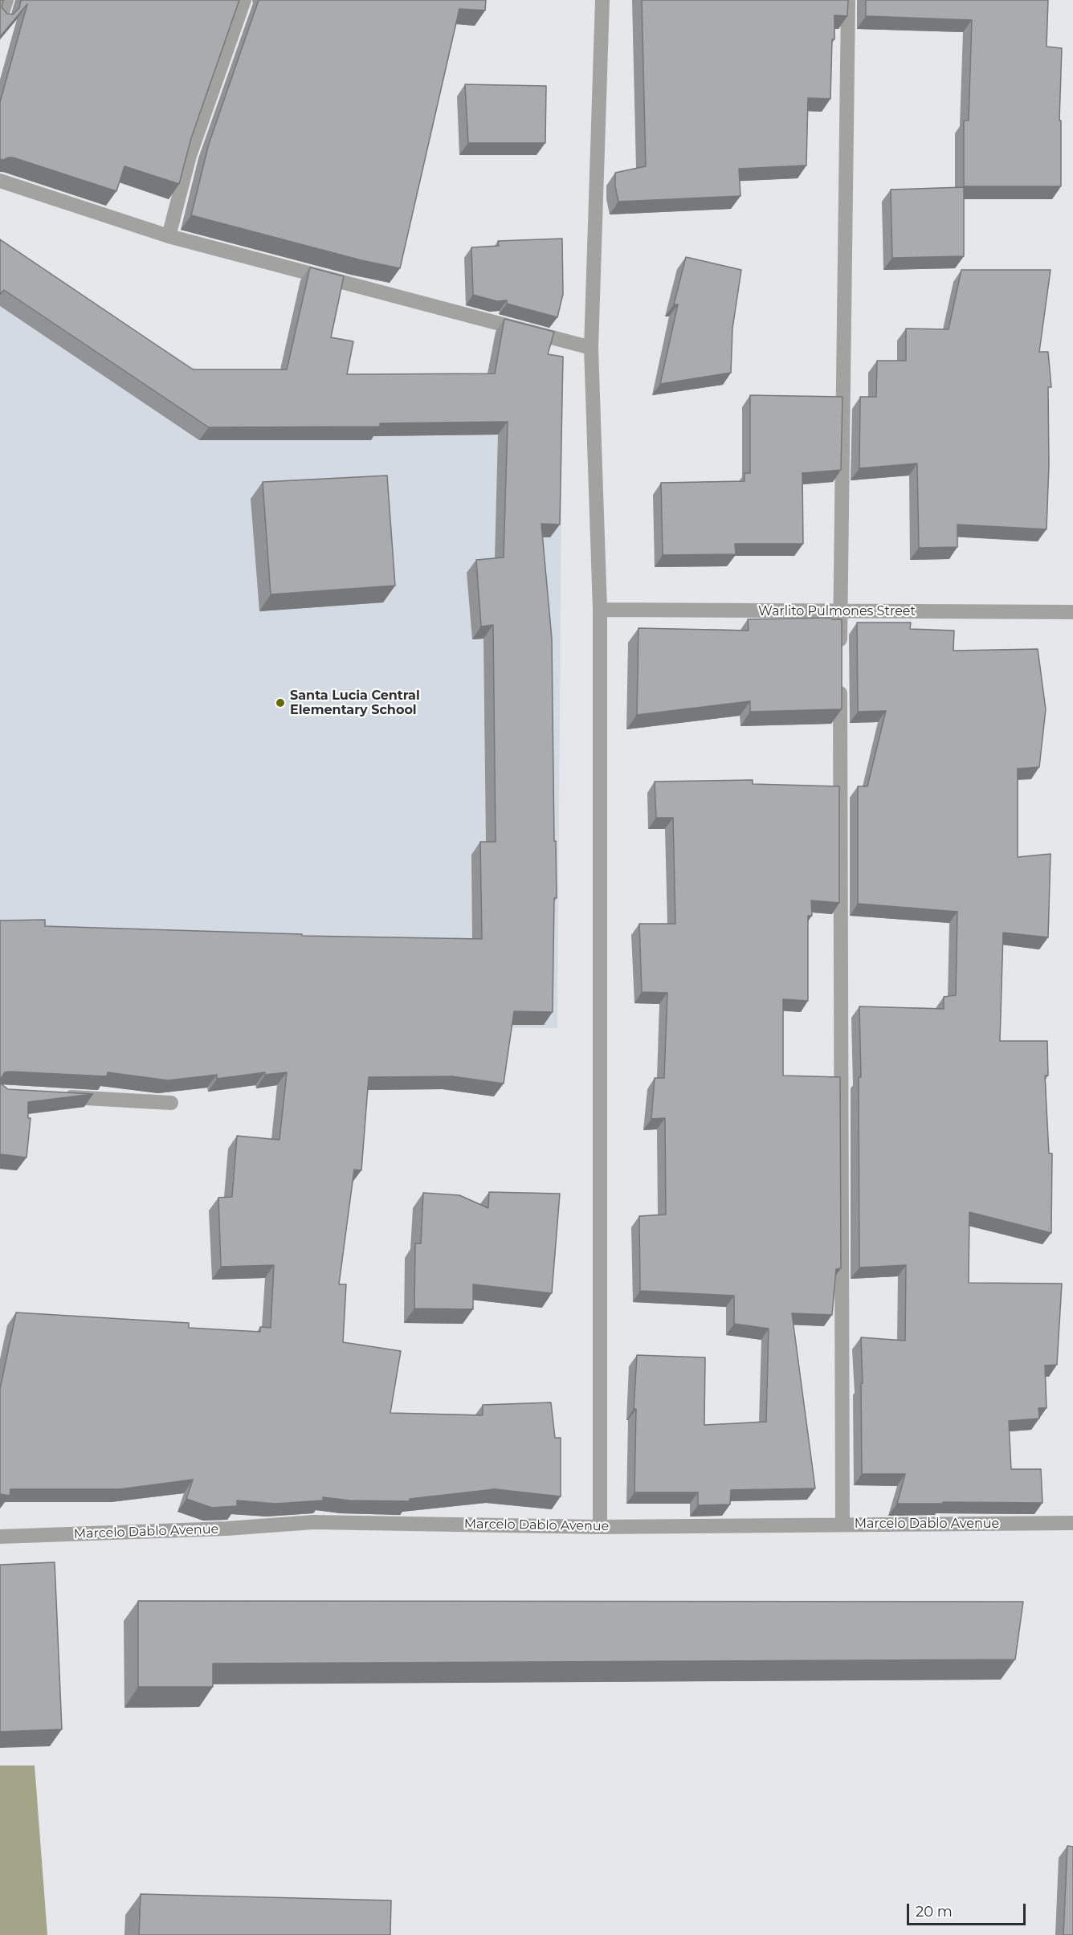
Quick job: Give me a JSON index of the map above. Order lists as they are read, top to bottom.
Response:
{
  "streets": {
    "street": ["Warlito Pulmones Street", "Marcelo Dablo Avenue"]
  },
  "places": ["Santa Lucia Central Elementary School"],
  "scale_bar": "20 m"
}
